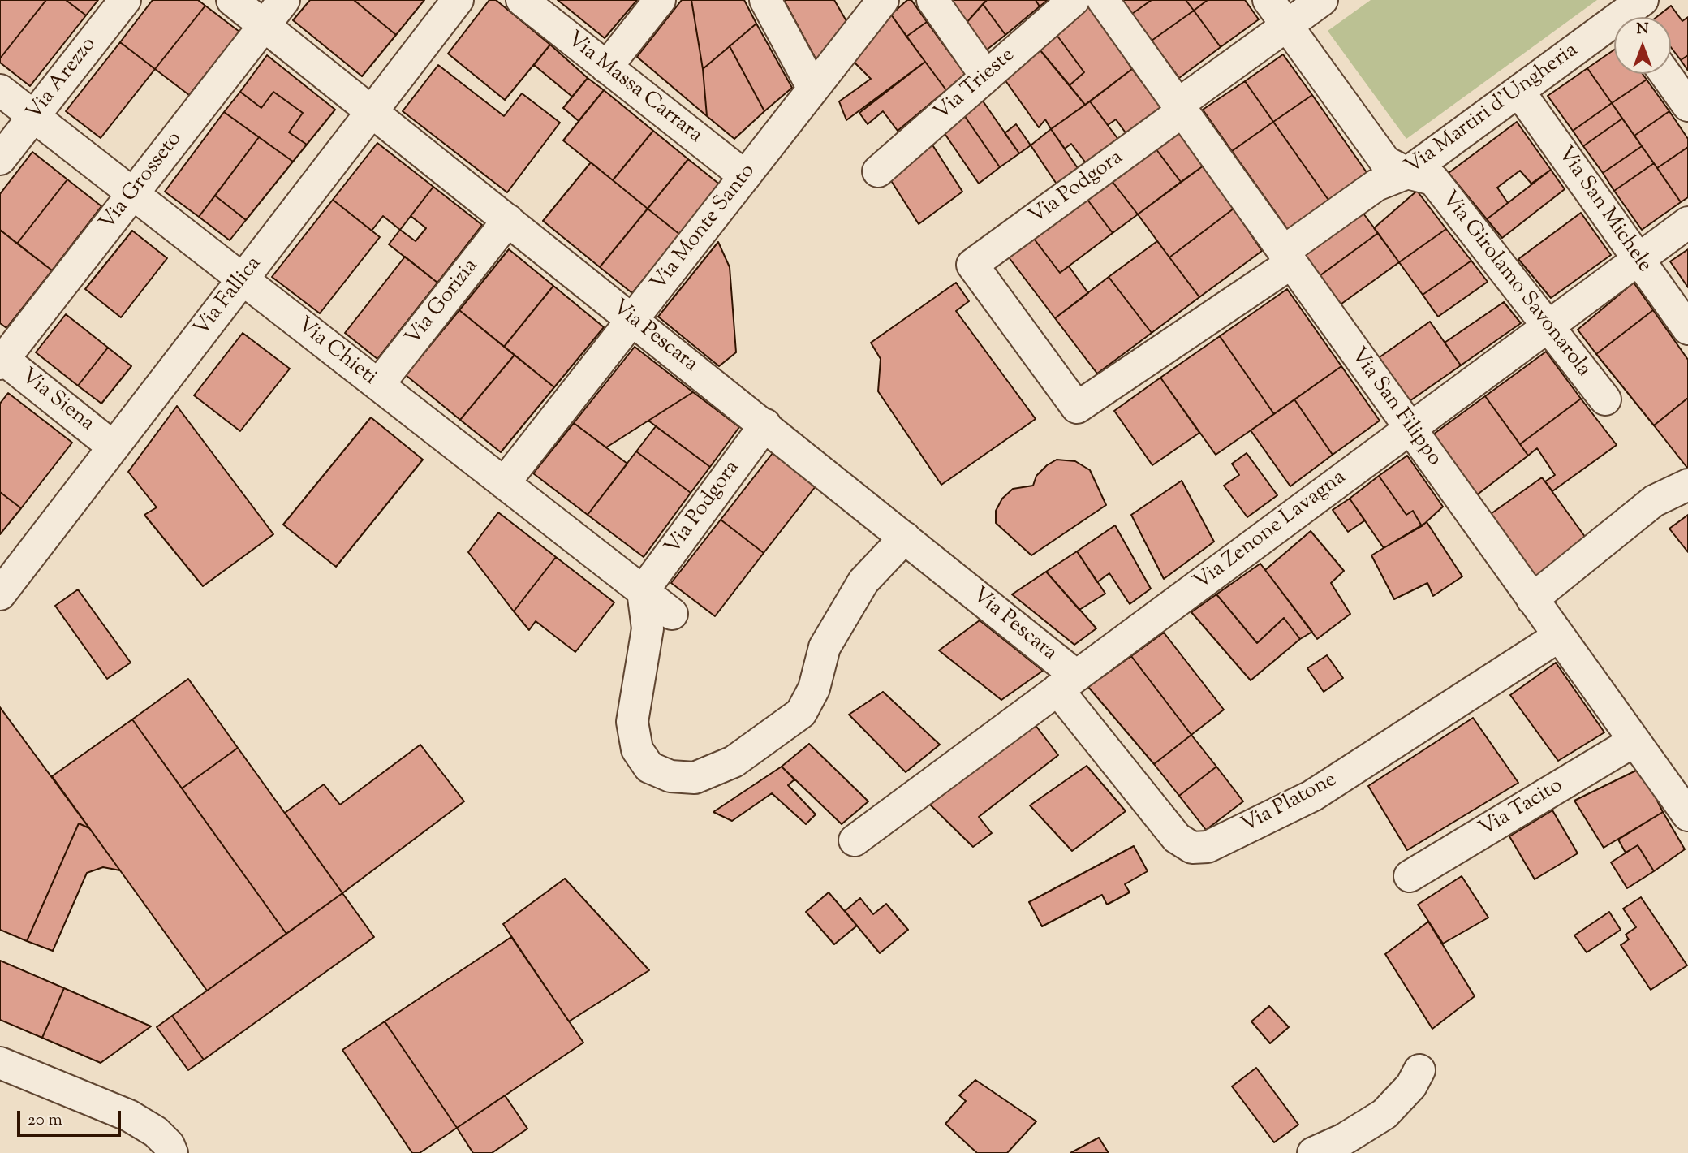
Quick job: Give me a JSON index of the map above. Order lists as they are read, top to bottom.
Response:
{
  "streets": {
    "street": [
      "Via Arezzo",
      "Via Trieste",
      "Via Massa Carrara",
      "Via Martiri d'Ungheria",
      "Via Grosseto",
      "Via Podgora",
      "Via San Michele",
      "Via Monte Santo",
      "Via Girolamo Savonarola",
      "Via Fallica",
      "Via Gorizia",
      "Via Pescara",
      "Via Chieti",
      "Via Siena",
      "Via San Filippo",
      "Via Zenone Lavagna",
      "Via Platone",
      "Via Tacito"
    ]
  },
  "crossings": [
    ["Via Arezzo", "Via Chieti"],
    ["Via Massa Carrara", "Via Monte Santo"],
    ["Via Martiri d'Ungheria", "Via Podgora"],
    ["Via Martiri d'Ungheria", "Via San Michele"],
    ["Via Martiri d'Ungheria", "Via Girolamo Savonarola"],
    ["Via Martiri d'Ungheria", "Via San Filippo"],
    ["Via Grosseto", "Via Pescara"],
    ["Via Grosseto", "Via Chieti"],
    ["Via Grosseto", "Via Siena"],
    ["Via Podgora", "Via Girolamo Savonarola"],
    ["Via Podgora", "Via Pescara"],
    ["Via Podgora", "Via Chieti"],
    ["Via Podgora", "Via San Filippo"],
    ["Via San Michele", "Via Zenone Lavagna"],
    ["Via Monte Santo", "Via Pescara"],
    ["Via Monte Santo", "Via Chieti"],
    ["Via Girolamo Savonarola", "Via Zenone Lavagna"],
    ["Via Fallica", "Via Pescara"],
    ["Via Fallica", "Via Chieti"],
    ["Via Fallica", "Via Siena"],
    ["Via Gorizia", "Via Pescara"],
    ["Via Gorizia", "Via Chieti"],
    ["Via Pescara", "Via Zenone Lavagna"],
    ["Via Pescara", "Via Platone"],
    ["Via San Filippo", "Via Zenone Lavagna"],
    ["Via San Filippo", "Via Platone"],
    ["Via San Filippo", "Via Tacito"],
    ["Via Zenone Lavagna", "Via Platone"]
  ],
  "scale_bar": "20 m",
  "north": "top"
}
